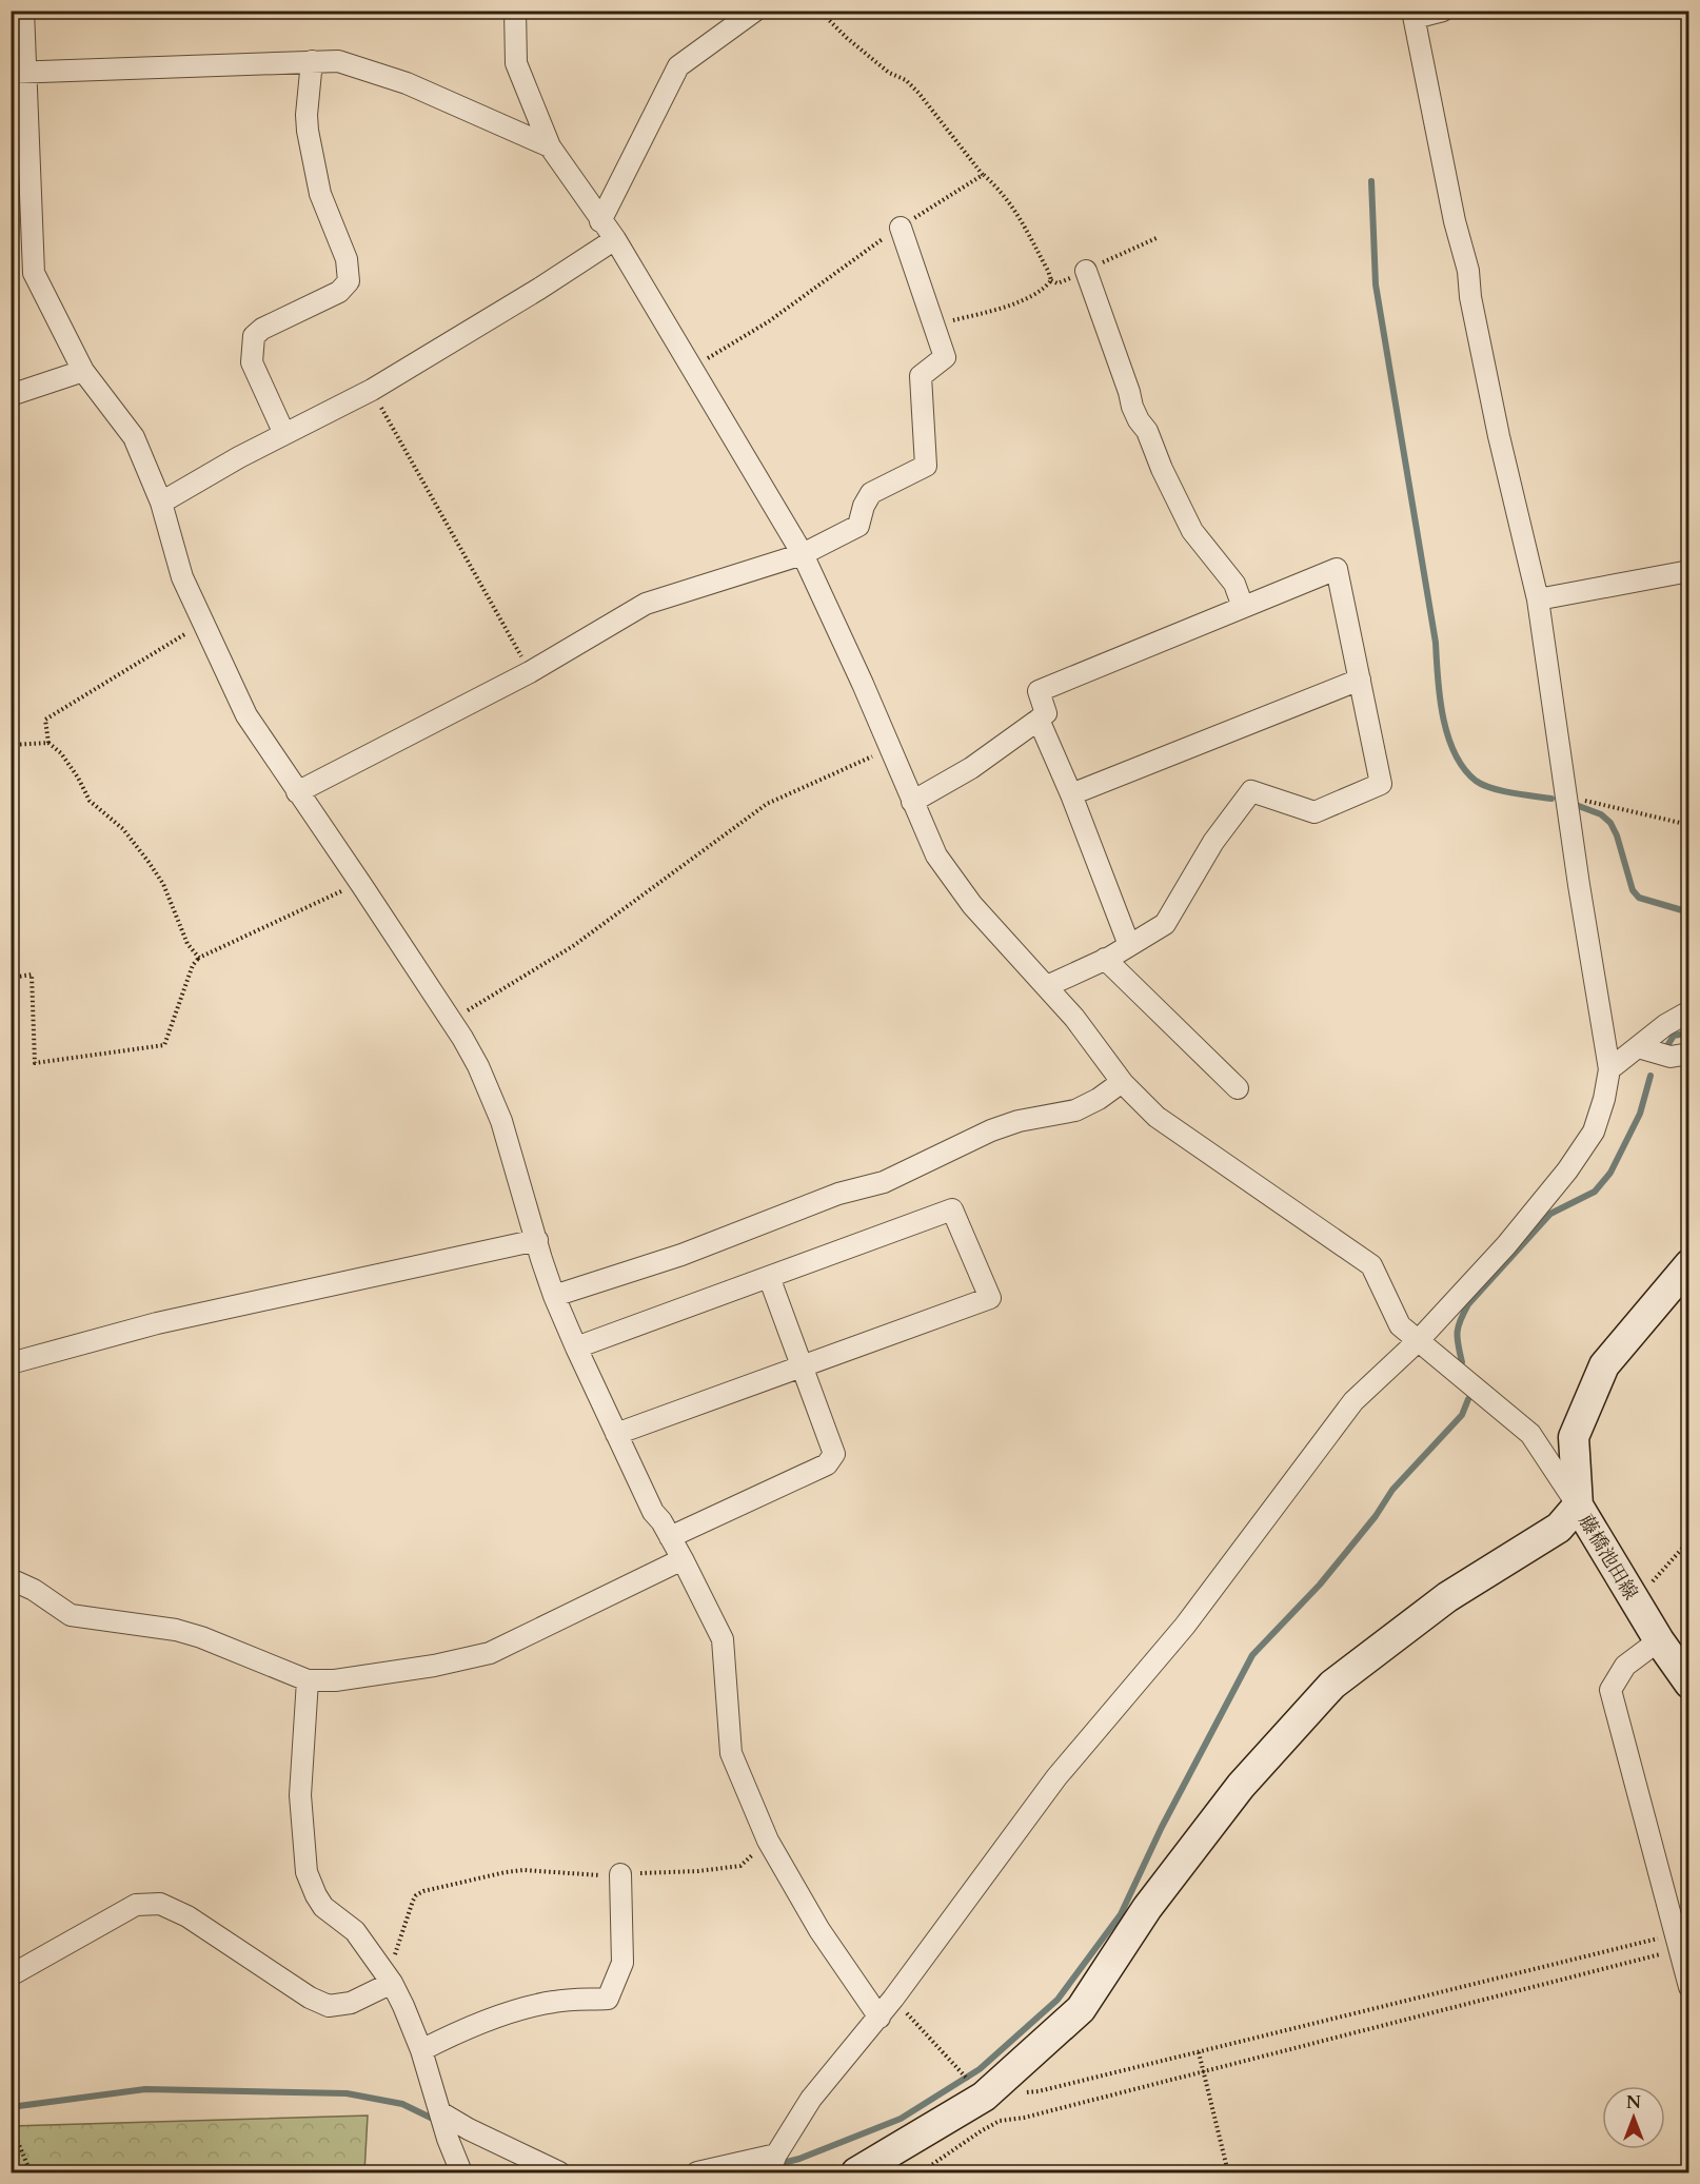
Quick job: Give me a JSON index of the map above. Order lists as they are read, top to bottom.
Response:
{
  "streets": {
    "street": ["藤橋池田線"]
  },
  "north": "top"
}
